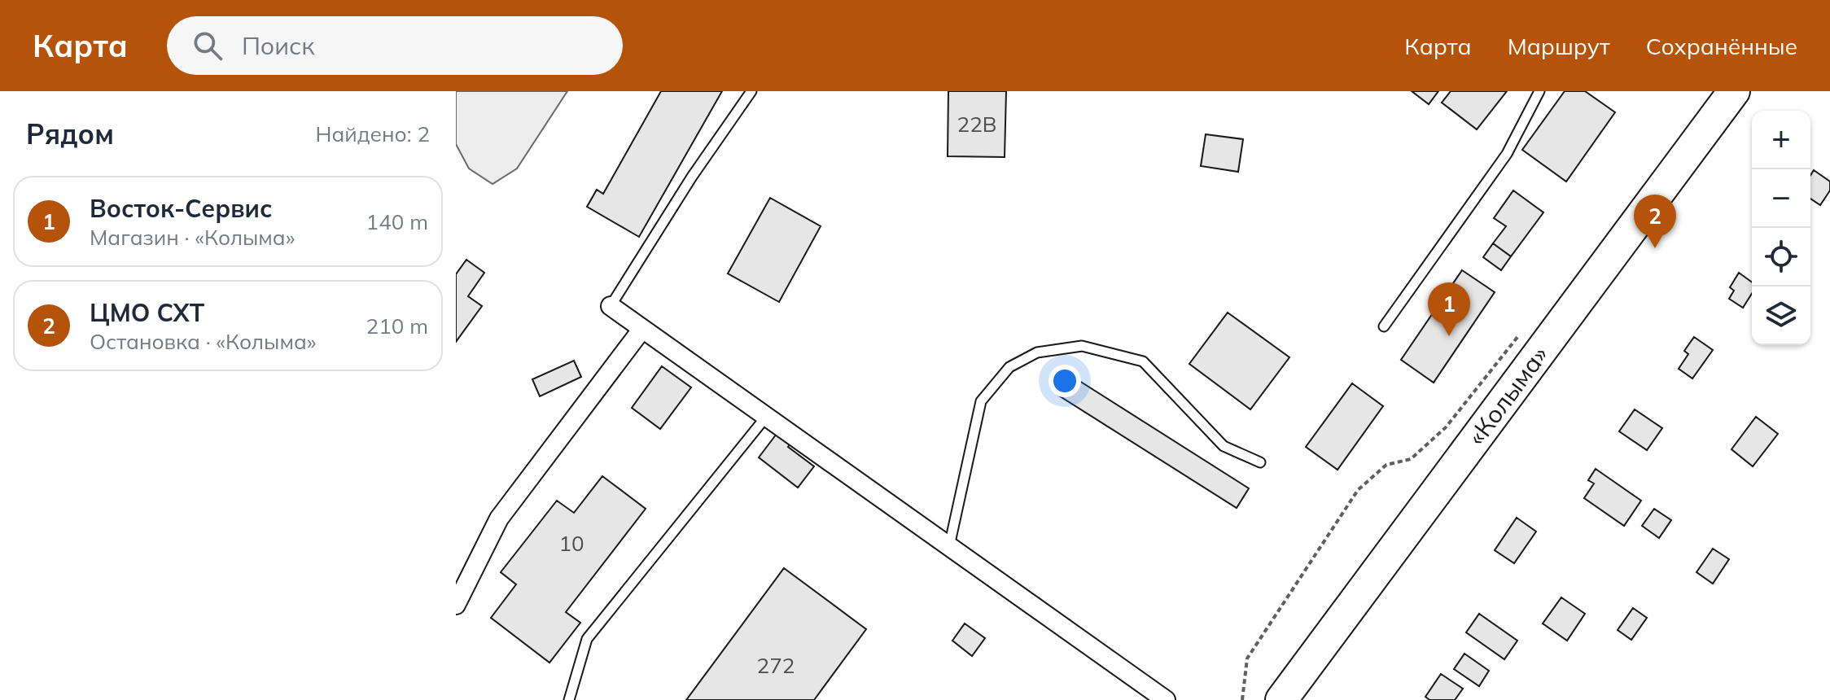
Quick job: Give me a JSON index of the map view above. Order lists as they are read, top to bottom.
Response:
{
  "streets": {
    "highway": ["«Колыма»"]
  },
  "house_numbers": ["22В", "10", "272"],
  "page": {
    "header": "Карта",
    "search": "Поиск",
    "nav": ["Карта", "Маршрут", "Сохранённые"],
    "heading": ["Рядом", "Найдено: 2"],
    "map_buttons": ["+", "−"],
    "list": [
      {
        "mark": "1",
        "name": "Восток-Сервис",
        "note": "Магазин · «Колыма»",
        "value": "140 m"
      },
      {
        "mark": "2",
        "name": "ЦМО СХТ",
        "note": "Остановка · «Колыма»",
        "value": "210 m"
      }
    ],
    "pins": ["2", "1"]
  }
}
